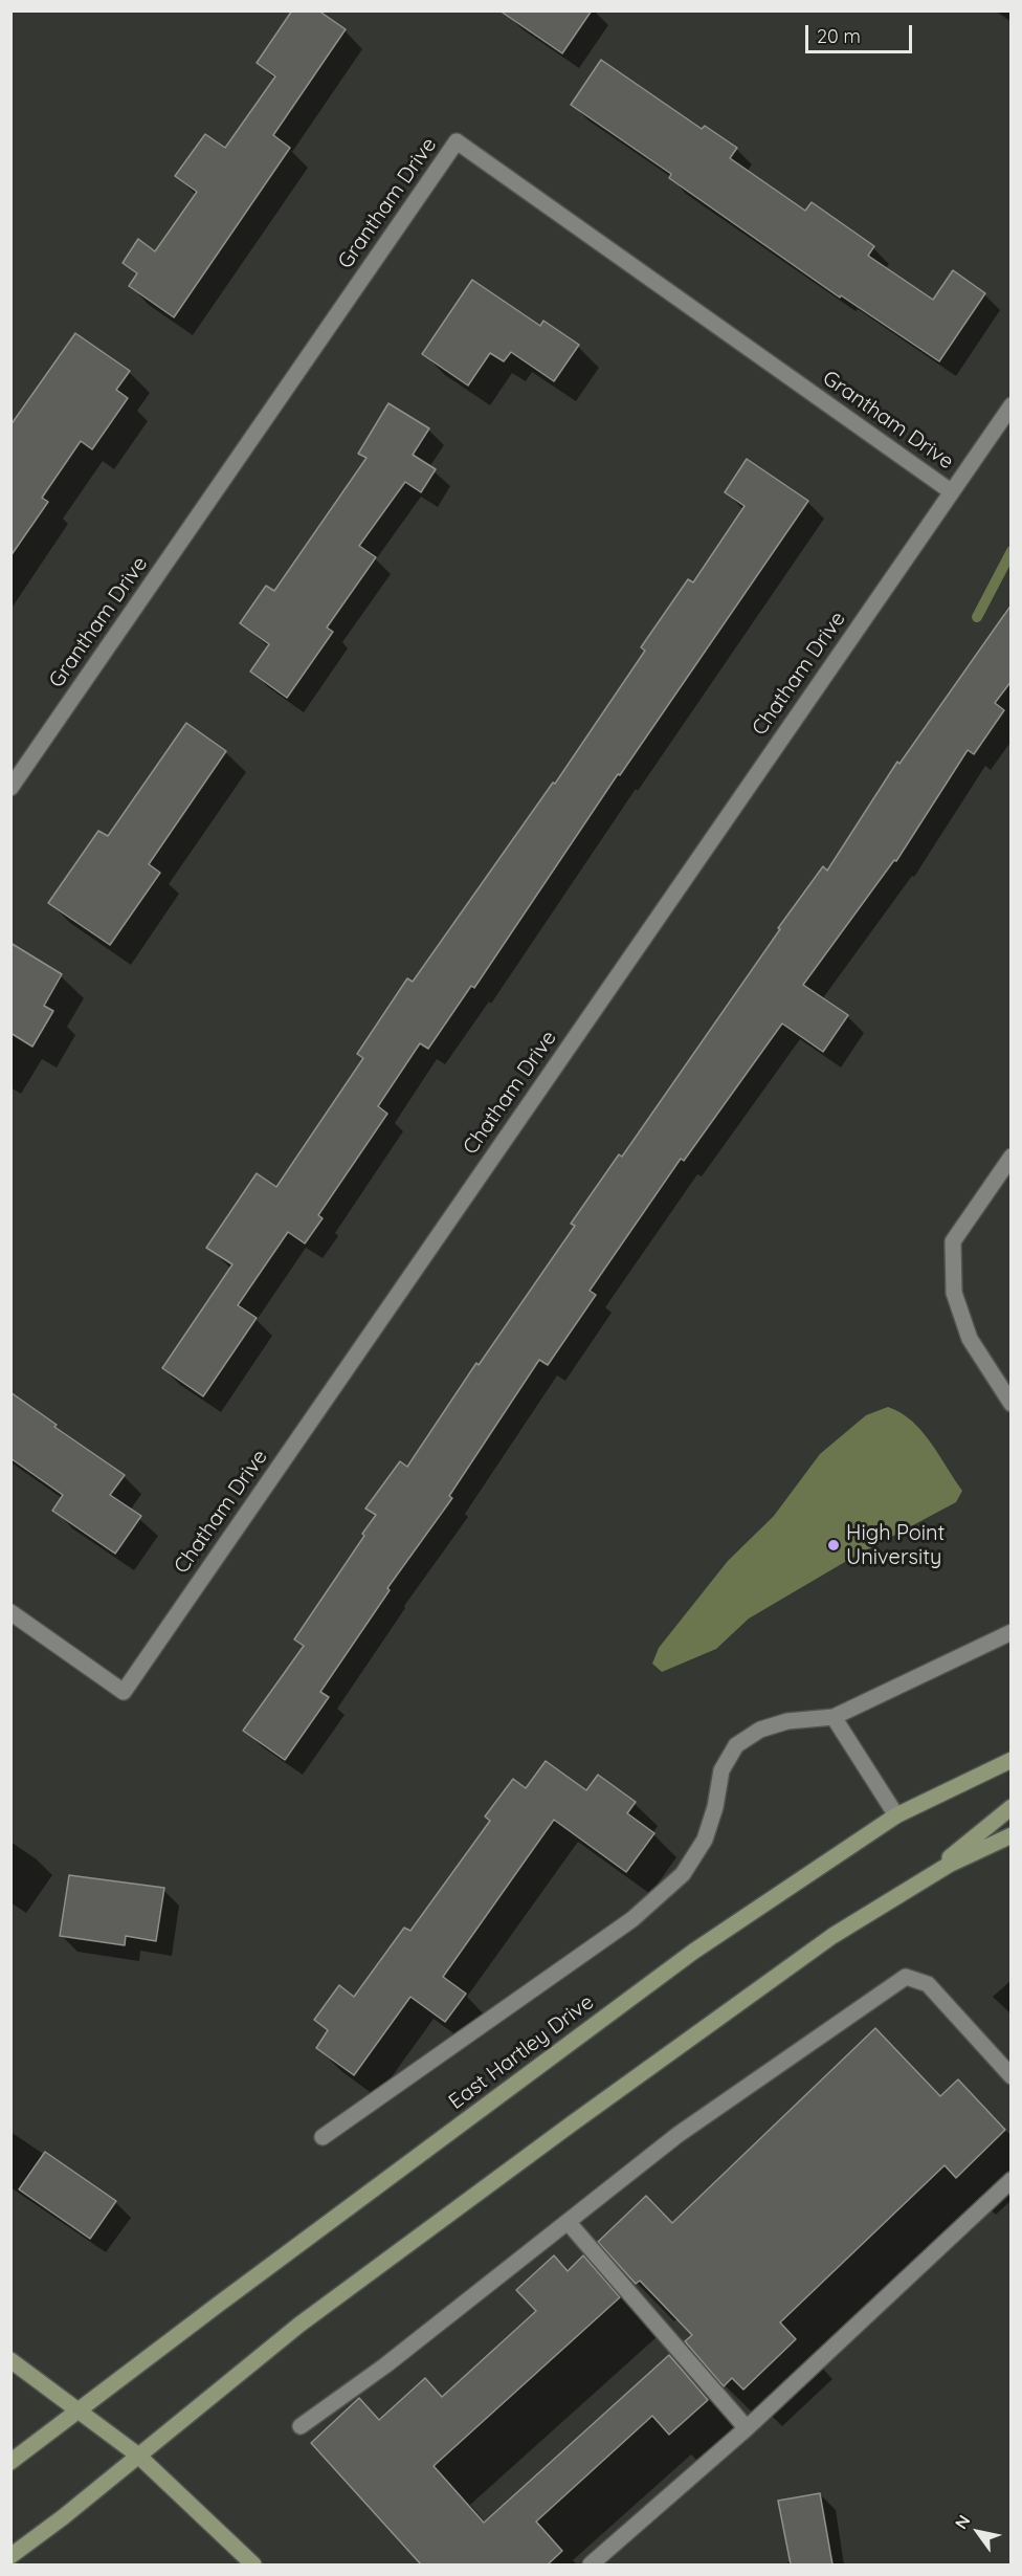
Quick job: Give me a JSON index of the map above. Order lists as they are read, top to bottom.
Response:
{
  "streets": {
    "main road": ["East Hartley Drive"],
    "street": ["Grantham Drive", "Chatham Drive"]
  },
  "crossings": [
    ["Grantham Drive", "Chatham Drive"]
  ],
  "places": ["High Point University"],
  "scale_bar": "20 m",
  "north": "top left"
}
